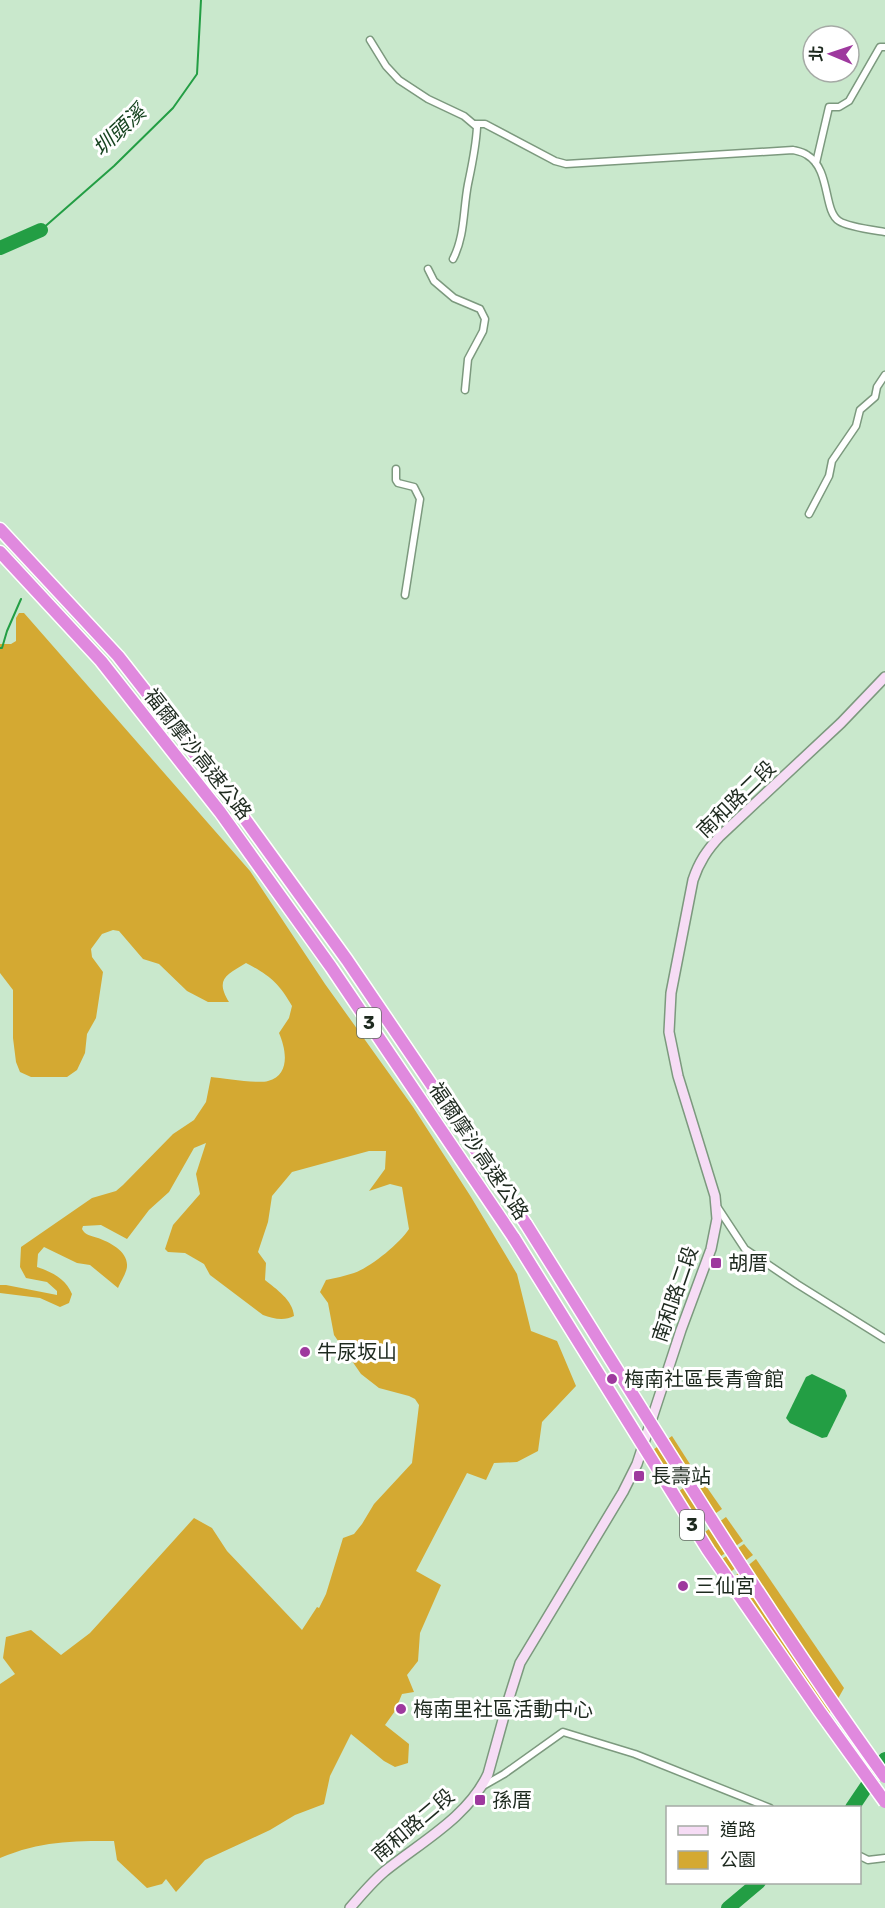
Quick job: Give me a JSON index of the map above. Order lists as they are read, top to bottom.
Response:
{
  "streets": {
    "highway": ["福爾摩沙高速公路", "3"],
    "main road": ["南和路二段"]
  },
  "water": ["圳頭溪"],
  "places": {
    "transit": ["胡厝", "長壽站", "孫厝"],
    "other": [
      "牛尿坂山",
      "梅南社區長青會館",
      "三仙宮",
      "梅南里社區活動中心"
    ]
  },
  "legend": ["道路", "公園"],
  "north": "left"
}
